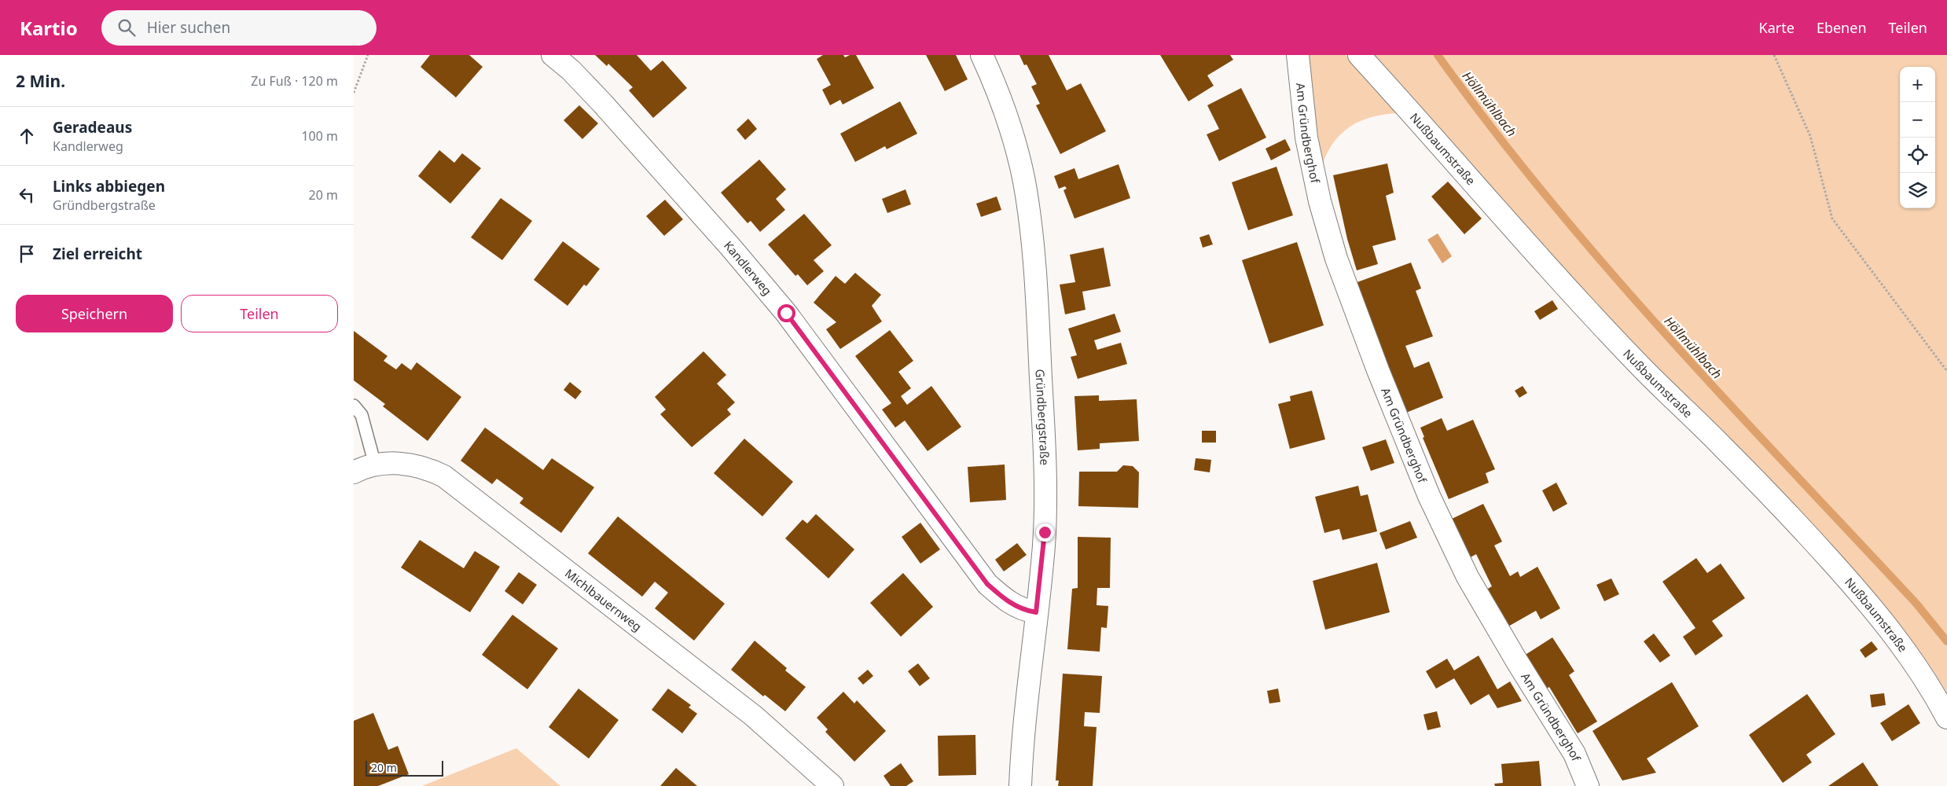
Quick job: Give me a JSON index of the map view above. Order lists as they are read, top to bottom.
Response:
{
  "streets": {
    "street": [
      "Am Gründberghof",
      "Nußbaumstraße",
      "Kandlerweg",
      "Gründbergstraße",
      "Michlbauernweg"
    ]
  },
  "crossings": [
    ["Kandlerweg", "Gründbergstraße"]
  ],
  "water": ["Höllmühlbach"],
  "scale_bar": "20 m",
  "page": {
    "header": "Kartio",
    "search": "Hier suchen",
    "nav": ["Karte", "Ebenen", "Teilen"],
    "heading": ["2 Min.", "Zu Fuß · 120 m"],
    "map_buttons": ["+", "−"],
    "list": [
      ["Geradeaus", "Kandlerweg", "100 m"],
      ["Links abbiegen", "Gründbergstraße", "20 m"],
      "Ziel erreicht"
    ],
    "buttons": ["Speichern", "Teilen"],
    "scale": "20 m"
  }
}
